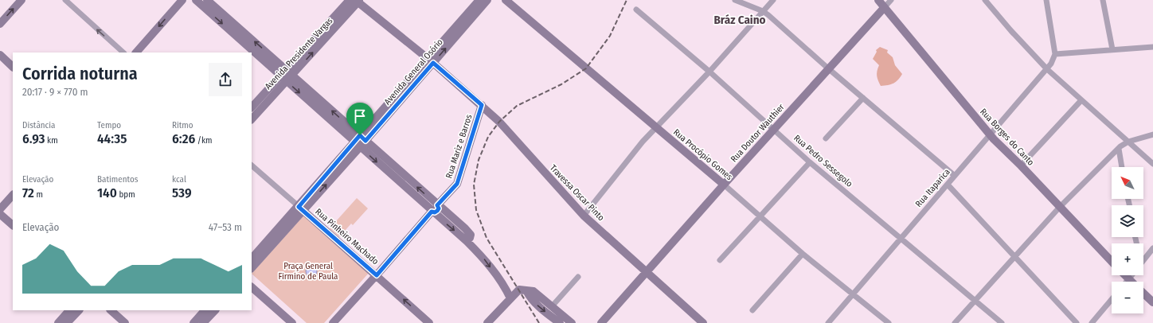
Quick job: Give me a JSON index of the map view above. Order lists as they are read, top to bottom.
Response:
{
  "streets": {
    "main road": [
      "Avenida Presidente Vargas",
      "Avenida General Osório",
      "Rua Doutor Wauthier",
      "Rua Borges do Canto",
      "Rua Mariz e Barros",
      "Rua Procópio Gomes",
      "Travessa Oscar Pinto",
      "Rua Pinheiro Machado"
    ],
    "street": ["Rua Pedro Sessegolo", "Rua Itaparica"]
  },
  "crossings": [
    ["Avenida Presidente Vargas", "Travessa Oscar Pinto"],
    ["Avenida General Osório", "Travessa Oscar Pinto"],
    ["Avenida General Osório", "Rua Pinheiro Machado"],
    ["Rua Doutor Wauthier", "Rua Borges do Canto"],
    ["Rua Doutor Wauthier", "Rua Procópio Gomes"],
    ["Rua Doutor Wauthier", "Rua Pedro Sessegolo"],
    ["Rua Doutor Wauthier", "Travessa Oscar Pinto"],
    ["Rua Borges do Canto", "Rua Itaparica"],
    ["Rua Mariz e Barros", "Travessa Oscar Pinto"],
    ["Rua Mariz e Barros", "Rua Pinheiro Machado"],
    ["Rua Procópio Gomes", "Rua Itaparica"],
    ["Rua Pedro Sessegolo", "Rua Itaparica"]
  ],
  "districts": ["Bráz Caino"],
  "parks": ["Praça General Firmino de Paula"],
  "north": "top left",
  "page": {
    "heading": ["Corrida noturna", "20:17 · 9 × 770 m"],
    "stats": [
      ["Distância", "6.93 km"],
      ["Tempo", "44:35"],
      ["Ritmo", "6:26 /km"],
      ["Elevação", "72 m"],
      ["Batimentos", "140 bpm"],
      ["kcal", "539"]
    ],
    "map_buttons": ["+", "−"],
    "chart": ["Elevação", "47–53 m"]
  }
}
